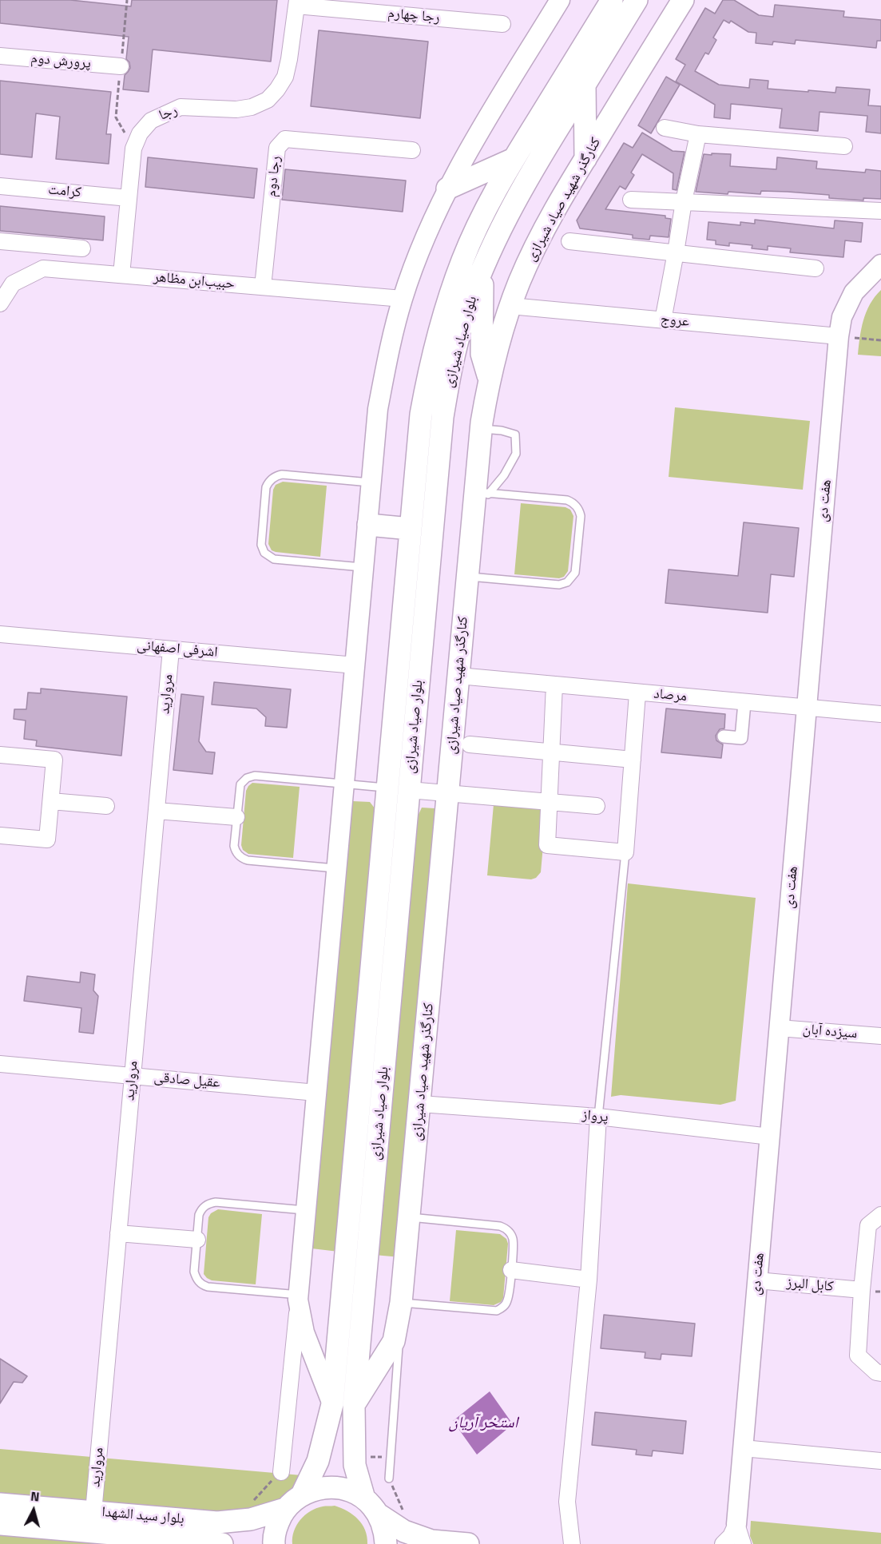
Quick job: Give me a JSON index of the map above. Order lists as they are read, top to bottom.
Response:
{
  "streets": {
    "main road": ["کنارگذر شهید صیاد شیرازی", "بلوار صیاد شیرازی", "بلوار سید الشهدا"],
    "street": [
      "رجا چهارم",
      "پرورش دوم",
      "رجا",
      "رجا دوم",
      "کرامت",
      "حبیب‌ابن مظاهر",
      "عروج",
      "هفت دی",
      "اشرفی اصفهانی",
      "مروارید",
      "مرصاد",
      "سیزده آبان",
      "عقیل صادقی",
      "پرواز",
      "کابل البرز"
    ]
  },
  "crossings": [
    ["رجا چهارم", "رجا"],
    ["رجا", "کرامت"],
    ["رجا", "حبیب‌ابن مظاهر"],
    ["رجا دوم", "حبیب‌ابن مظاهر"],
    ["کنارگذر شهید صیاد شیرازی", "عروج"],
    ["کنارگذر شهید صیاد شیرازی", "بلوار صیاد شیرازی"],
    ["کنارگذر شهید صیاد شیرازی", "مرصاد"],
    ["کنارگذر شهید صیاد شیرازی", "پرواز"],
    ["عروج", "هفت دی"],
    ["هفت دی", "مرصاد"],
    ["هفت دی", "سیزده آبان"],
    ["هفت دی", "پرواز"],
    ["هفت دی", "کابل البرز"],
    ["اشرفی اصفهانی", "مروارید"],
    ["مروارید", "عقیل صادقی"],
    ["مروارید", "بلوار سید الشهدا"]
  ],
  "water": ["استخر آریان"],
  "north": "top"
}
